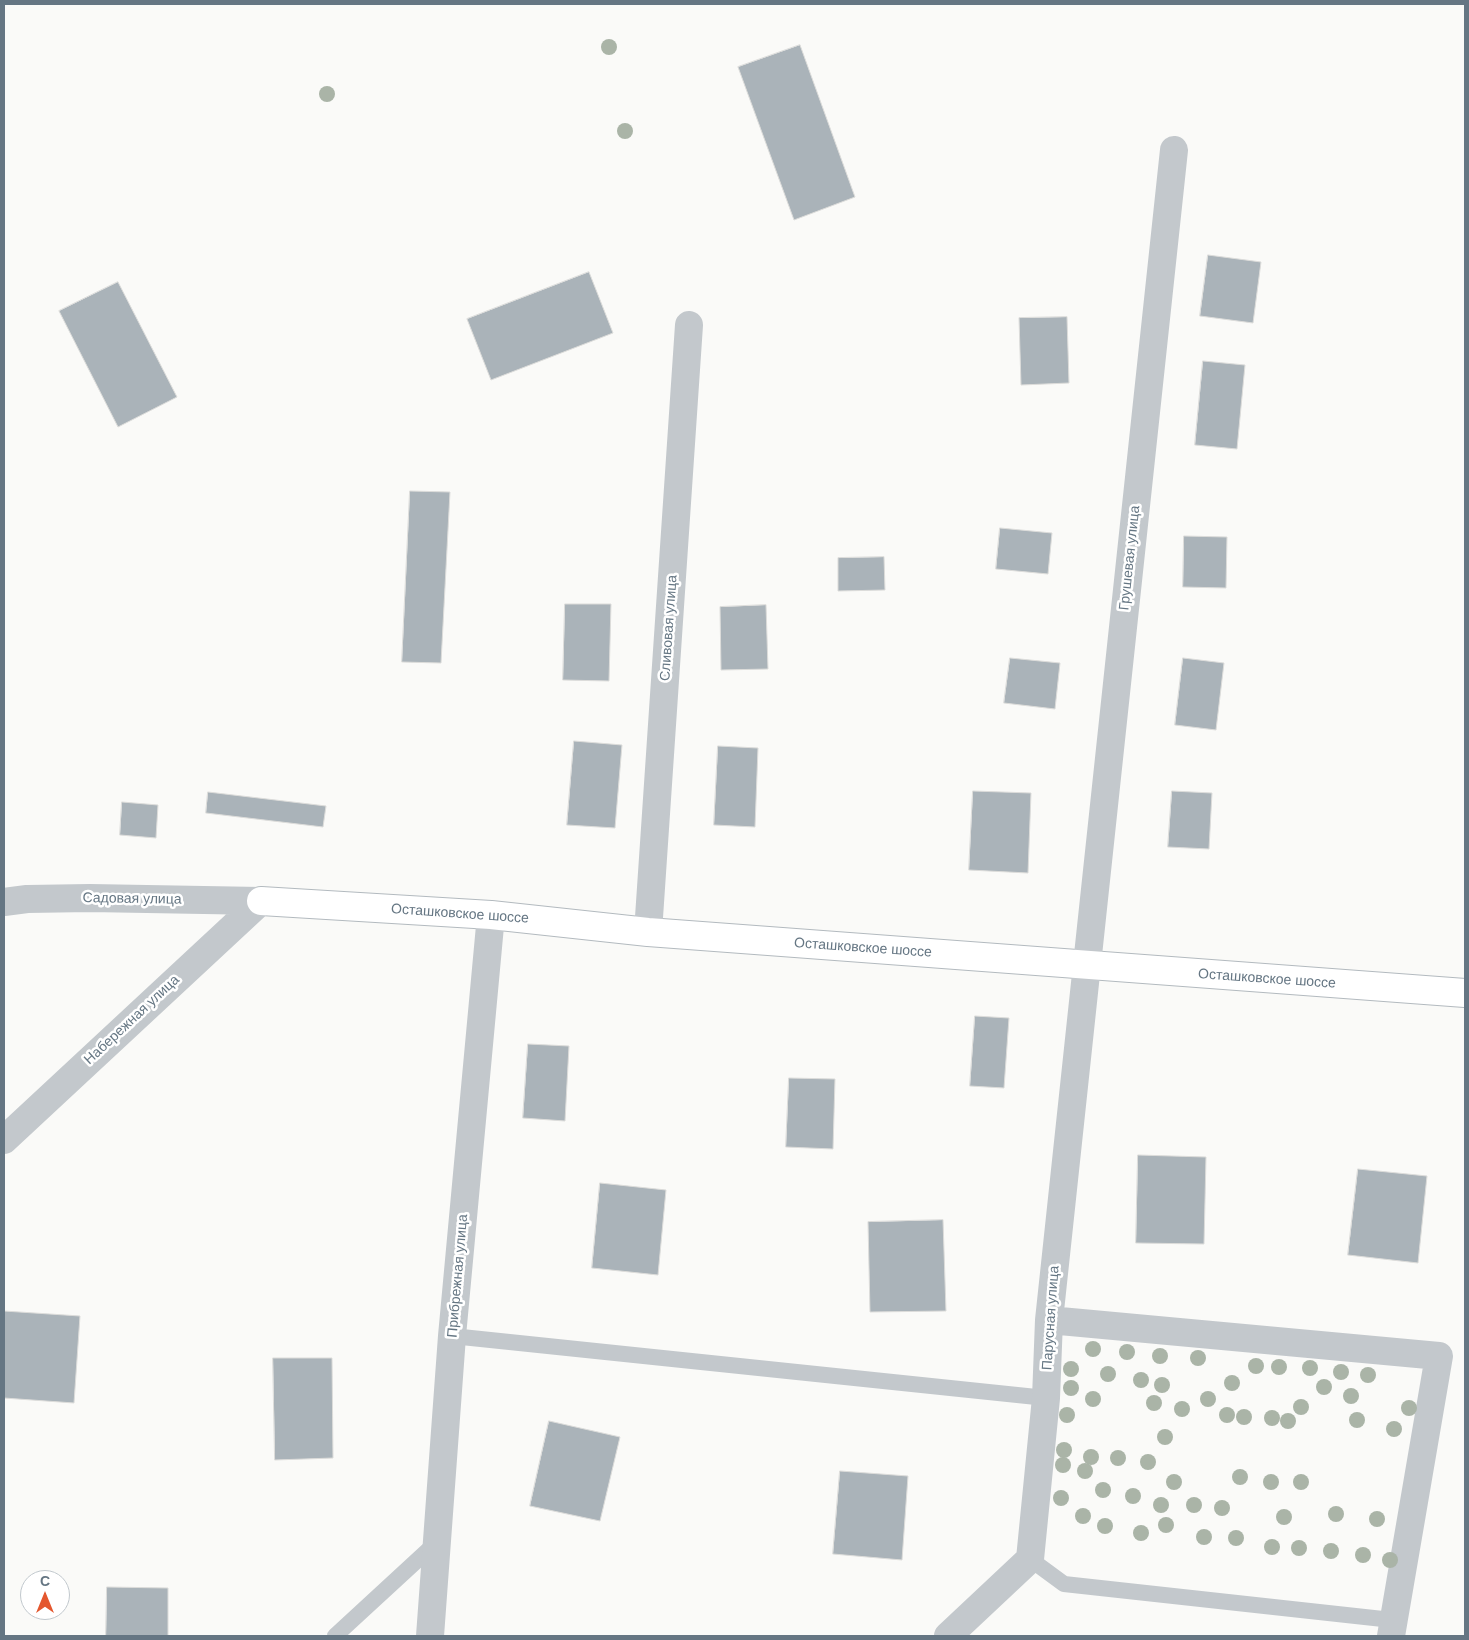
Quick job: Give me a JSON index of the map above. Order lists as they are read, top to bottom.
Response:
{
  "streets": {
    "street": [
      "Грушевая улица",
      "Сливовая улица",
      "Садовая улица",
      "Осташковское шоссе",
      "Набережная улица",
      "Прибрежная улица",
      "Парусная улица"
    ]
  },
  "crossings": [
    ["Грушевая улица", "Осташковское шоссе"],
    ["Грушевая улица", "Парусная улица"],
    ["Сливовая улица", "Осташковское шоссе"],
    ["Садовая улица", "Осташковское шоссе"],
    ["Садовая улица", "Набережная улица"],
    ["Осташковское шоссе", "Набережная улица"],
    ["Осташковское шоссе", "Прибрежная улица"],
    ["Осташковское шоссе", "Парусная улица"]
  ],
  "north": "top"
}
